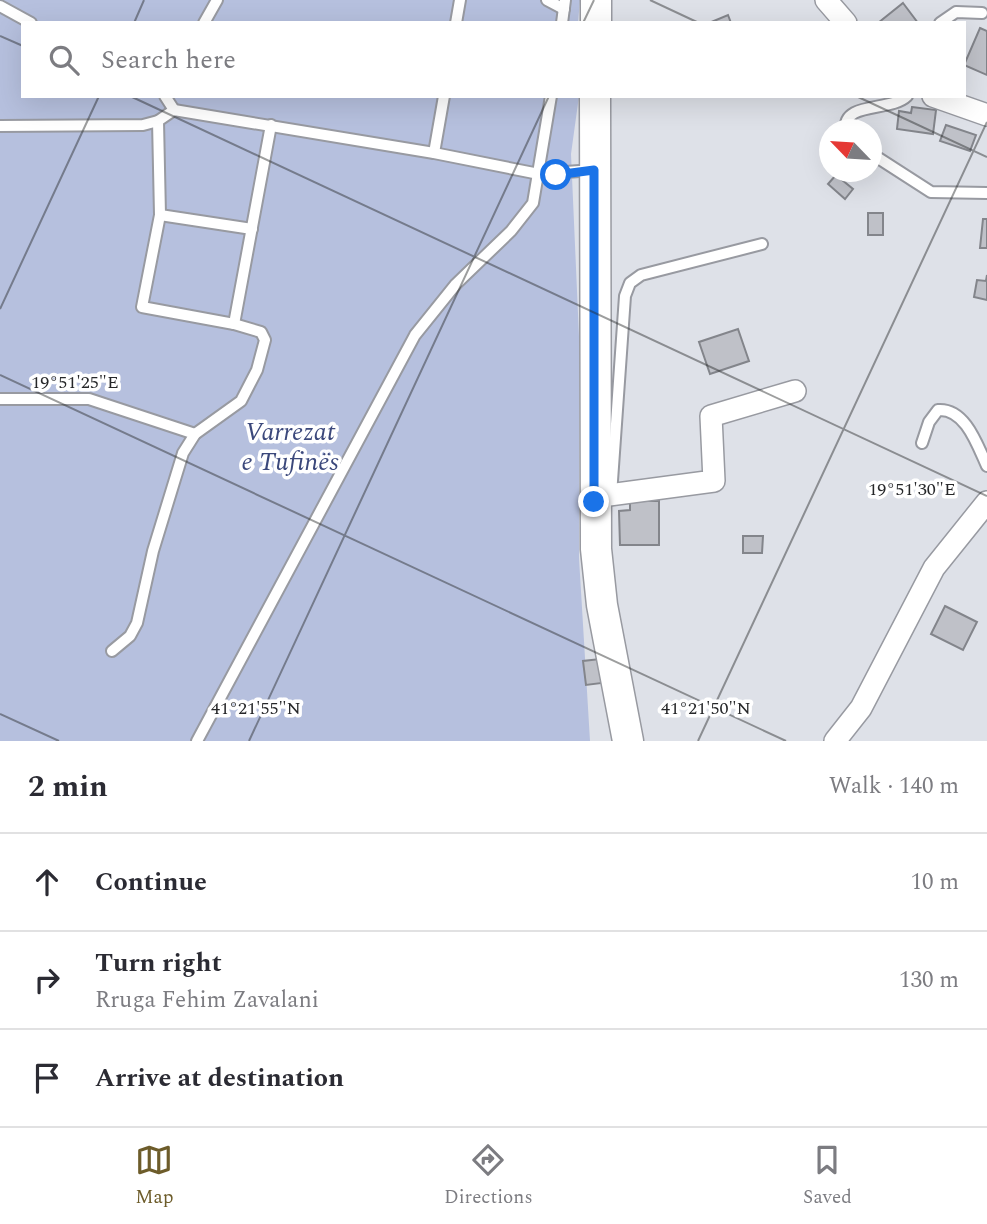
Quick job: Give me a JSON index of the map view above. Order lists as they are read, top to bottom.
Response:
{
  "parks": ["Varrezat e Tufinës"],
  "north": "top left",
  "page": {
    "search": "Search here",
    "heading": ["2 min", "Walk · 140 m"],
    "list": [
      ["Continue", "10 m"],
      ["Turn right", "Rruga Fehim Zavalani", "130 m"],
      "Arrive at destination"
    ],
    "nav": ["Map", "Directions", "Saved"]
  },
  "coordinates": [
    "19°51'25\"E",
    "19°51'30\"E",
    "41°21'55\"N",
    "41°21'50\"N"
  ]
}
